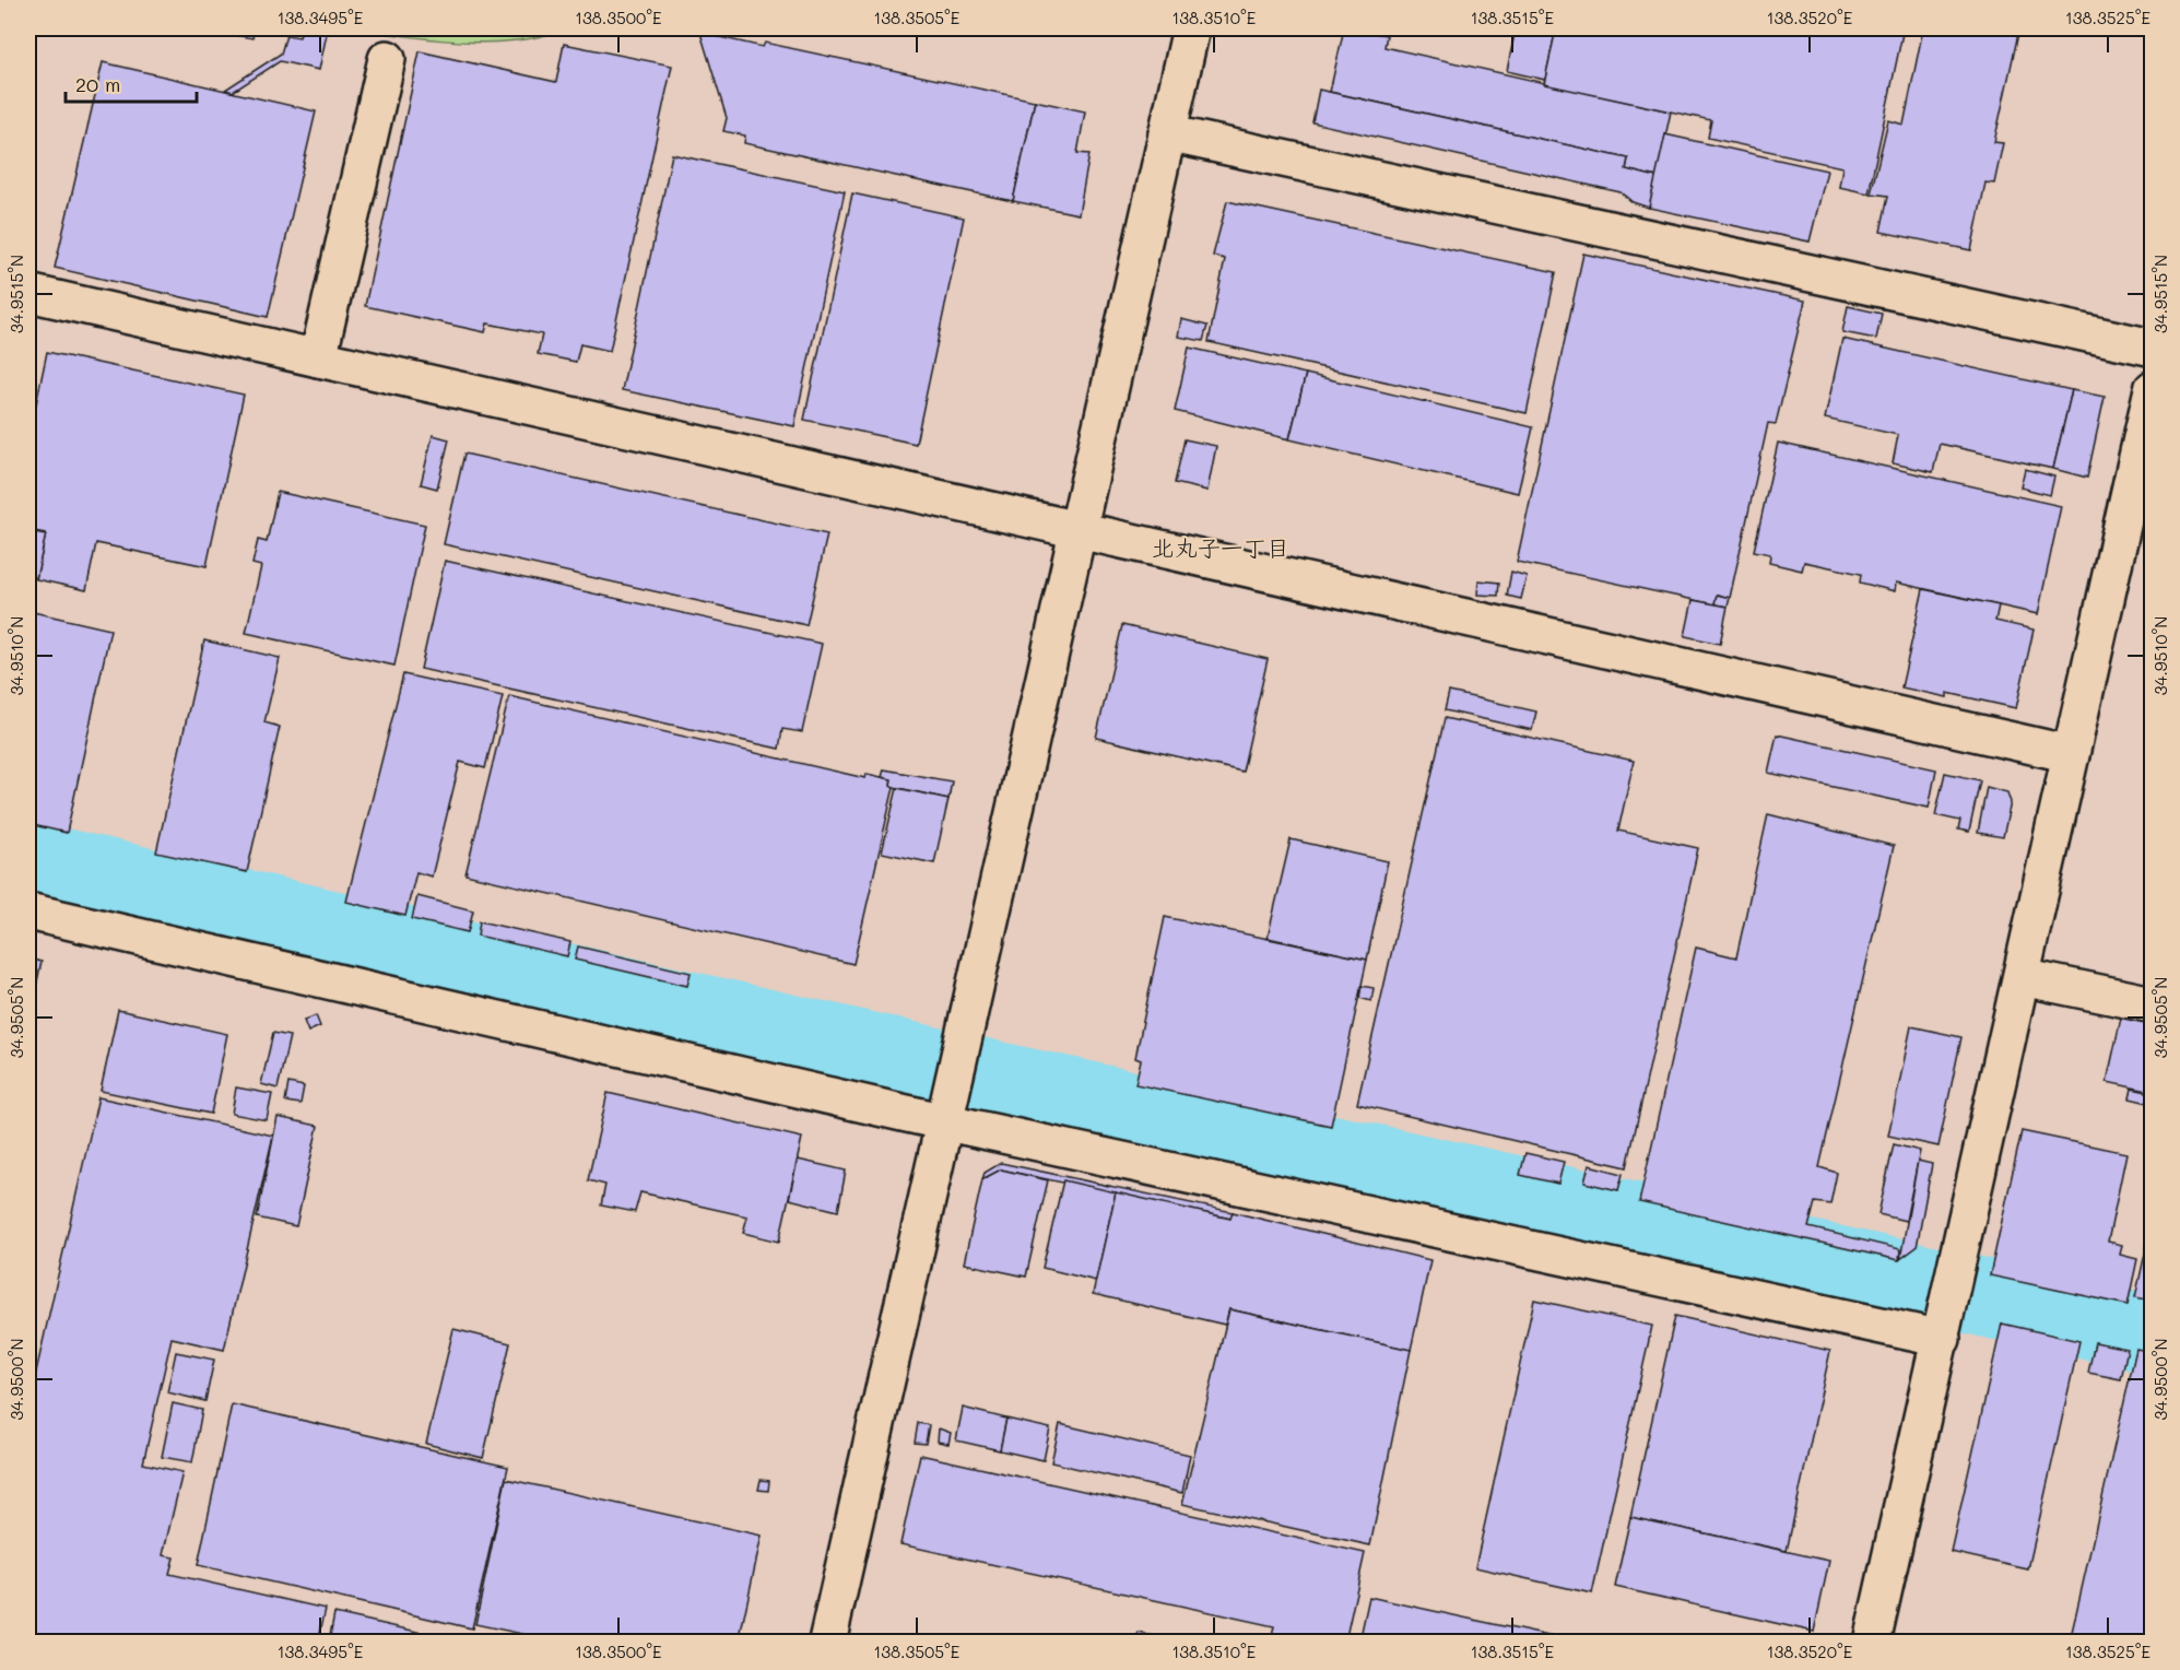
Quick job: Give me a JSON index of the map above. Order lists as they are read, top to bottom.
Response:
{
  "districts": ["北丸子一丁目"],
  "scale_bar": "20 m",
  "coordinates": [
    "138.3495°E",
    "138.3500°E",
    "138.3505°E",
    "138.3510°E",
    "138.3515°E",
    "138.3520°E",
    "138.3525°E",
    "34.9515°N",
    "34.9510°N",
    "34.9505°N",
    "34.9500°N"
  ]
}
